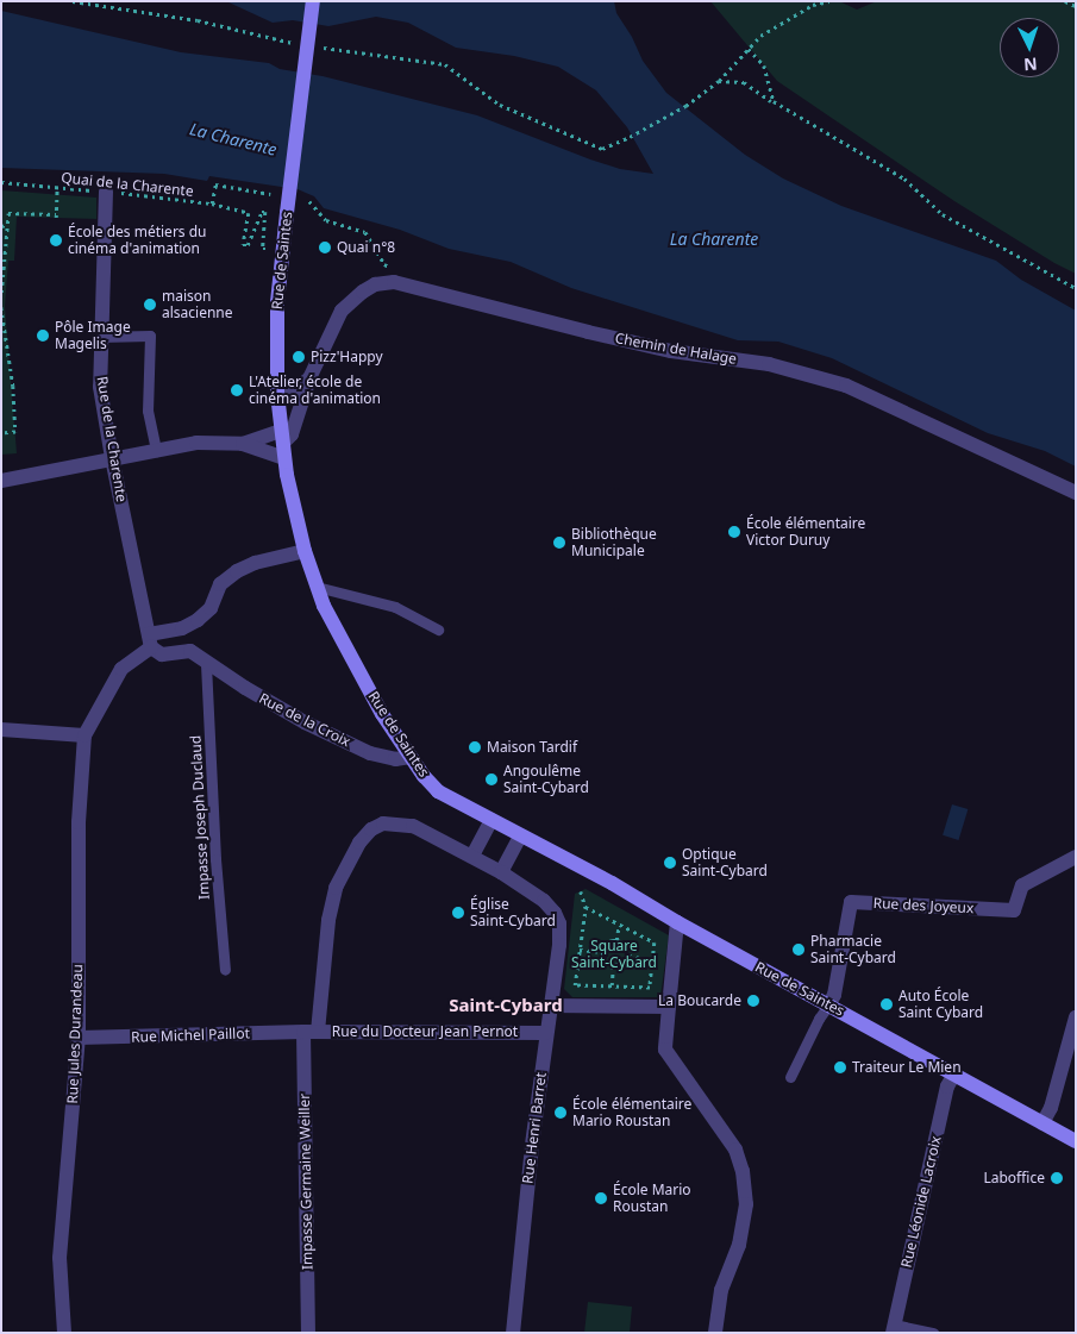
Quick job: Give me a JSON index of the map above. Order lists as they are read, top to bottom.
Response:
{
  "streets": {
    "main road": ["Rue de Saintes"],
    "street": [
      "Chemin de Halage",
      "Rue de la Charente",
      "Rue de la Croix",
      "Rue des Joyeux",
      "Rue du Docteur Jean Pernot",
      "Rue Jules Durandeau",
      "Rue Michel Paillot",
      "Rue Henri Barret",
      "Impasse Germaine Weiller",
      "Rue Léonide Lacroix"
    ],
    "lane": ["Impasse Joseph Duclaud"],
    "path": ["Quai de la Charente"]
  },
  "crossings": [
    ["Quai de la Charente", "Rue de la Charente"],
    ["Rue de Saintes", "Chemin de Halage"],
    ["Rue de Saintes", "Rue de la Croix"],
    ["Rue de Saintes", "Rue des Joyeux"],
    ["Rue de Saintes", "Rue Léonide Lacroix"],
    ["Rue de la Croix", "Impasse Joseph Duclaud"],
    ["Rue du Docteur Jean Pernot", "Rue Michel Paillot"],
    ["Rue du Docteur Jean Pernot", "Rue Henri Barret"],
    ["Rue du Docteur Jean Pernot", "Impasse Germaine Weiller"],
    ["Rue Jules Durandeau", "Rue Michel Paillot"],
    ["Rue Michel Paillot", "Impasse Germaine Weiller"],
    ["Rue Henri Barret", "Impasse Germaine Weiller"]
  ],
  "districts": ["Saint-Cybard"],
  "water": ["La Charente"],
  "parks": ["Square Saint-Cybard"],
  "places": [
    "École des métiers du cinéma d'animation",
    "Quai n°8",
    "maison alsacienne",
    "Pôle Image Magelis",
    "Pizz'Happy",
    "L'Atelier, école de cinéma d'animation",
    "École élémentaire Victor Duruy",
    "Bibliothèque Municipale",
    "Maison Tardif",
    "Angoulême Saint-Cybard",
    "Optique Saint-Cybard",
    "Église Saint-Cybard",
    "Pharmacie Saint-Cybard",
    "La Boucarde",
    "Auto École Saint Cybard",
    "Traiteur Le Mien",
    "École élémentaire Mario Roustan",
    "Laboffice",
    "École Mario Roustan"
  ],
  "north": "bottom"
}
